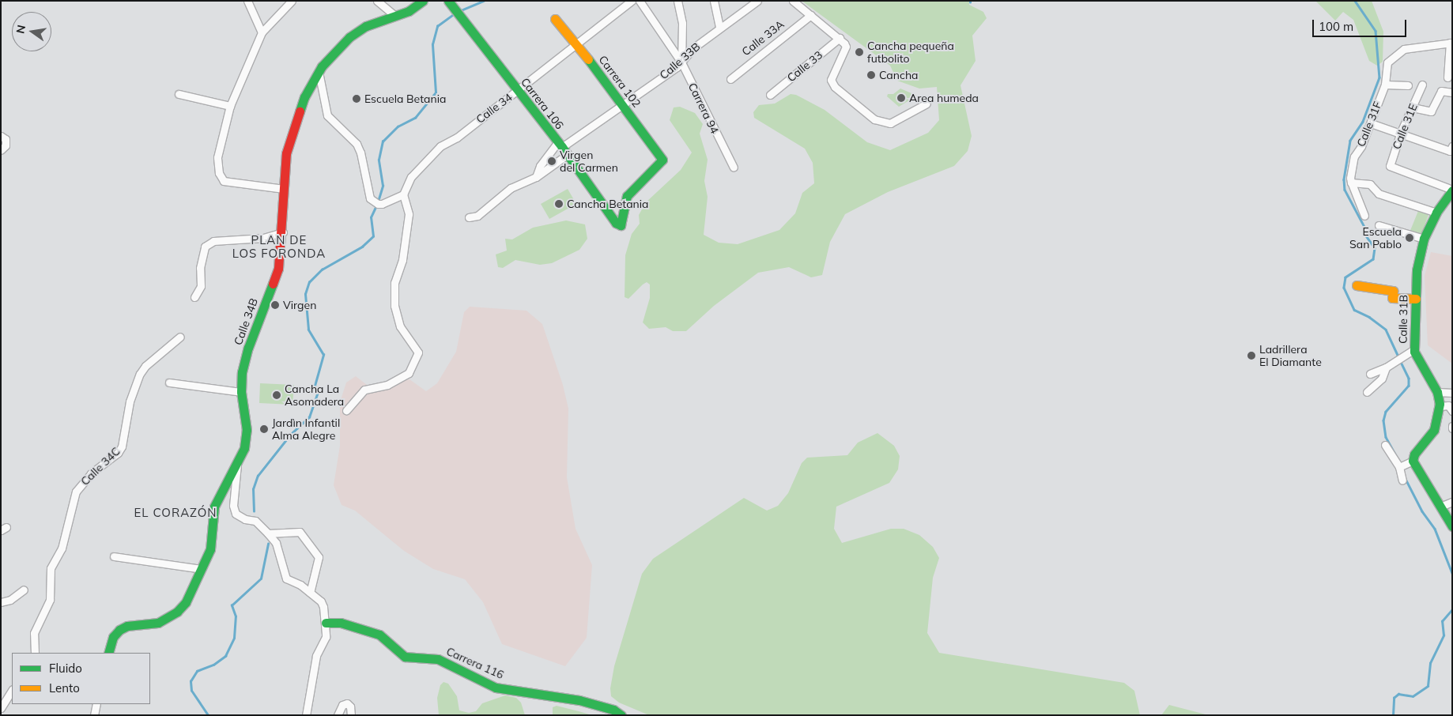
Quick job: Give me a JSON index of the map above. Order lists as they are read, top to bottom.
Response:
{
  "streets": {
    "street": [
      "Calle 33A",
      "Calle 33B",
      "Calle 33",
      "Carrera 102",
      "Carrera 106",
      "Calle 34",
      "Carrera 94",
      "Calle 31F",
      "Calle 31E",
      "Calle 31B",
      "Calle 34B",
      "Calle 34C",
      "Carrera 116"
    ]
  },
  "crossings": [
    ["Calle 33B", "Carrera 102"],
    ["Calle 33B", "Carrera 106"],
    ["Calle 33B", "Carrera 94"],
    ["Carrera 102", "Carrera 106"],
    ["Carrera 102", "Calle 34"],
    ["Carrera 106", "Calle 34"],
    ["Calle 31E", "Calle 31B"]
  ],
  "districts": ["PLAN DE LOS FORONDA", "EL CORAZÓN"],
  "places": [
    "Cancha pequeña futbolito",
    "Cancha",
    "Area humeda",
    "Escuela Betania",
    "Virgen del Carmen",
    "Cancha Betania",
    "Escuela San Pablo",
    "Virgen",
    "Ladrillera El Diamante",
    "Cancha La Asomadera",
    "Jardìn Infantil Alma Alegre"
  ],
  "legend": ["Fluido", "Lento"],
  "scale_bar": "100 m",
  "north": "left"
}
